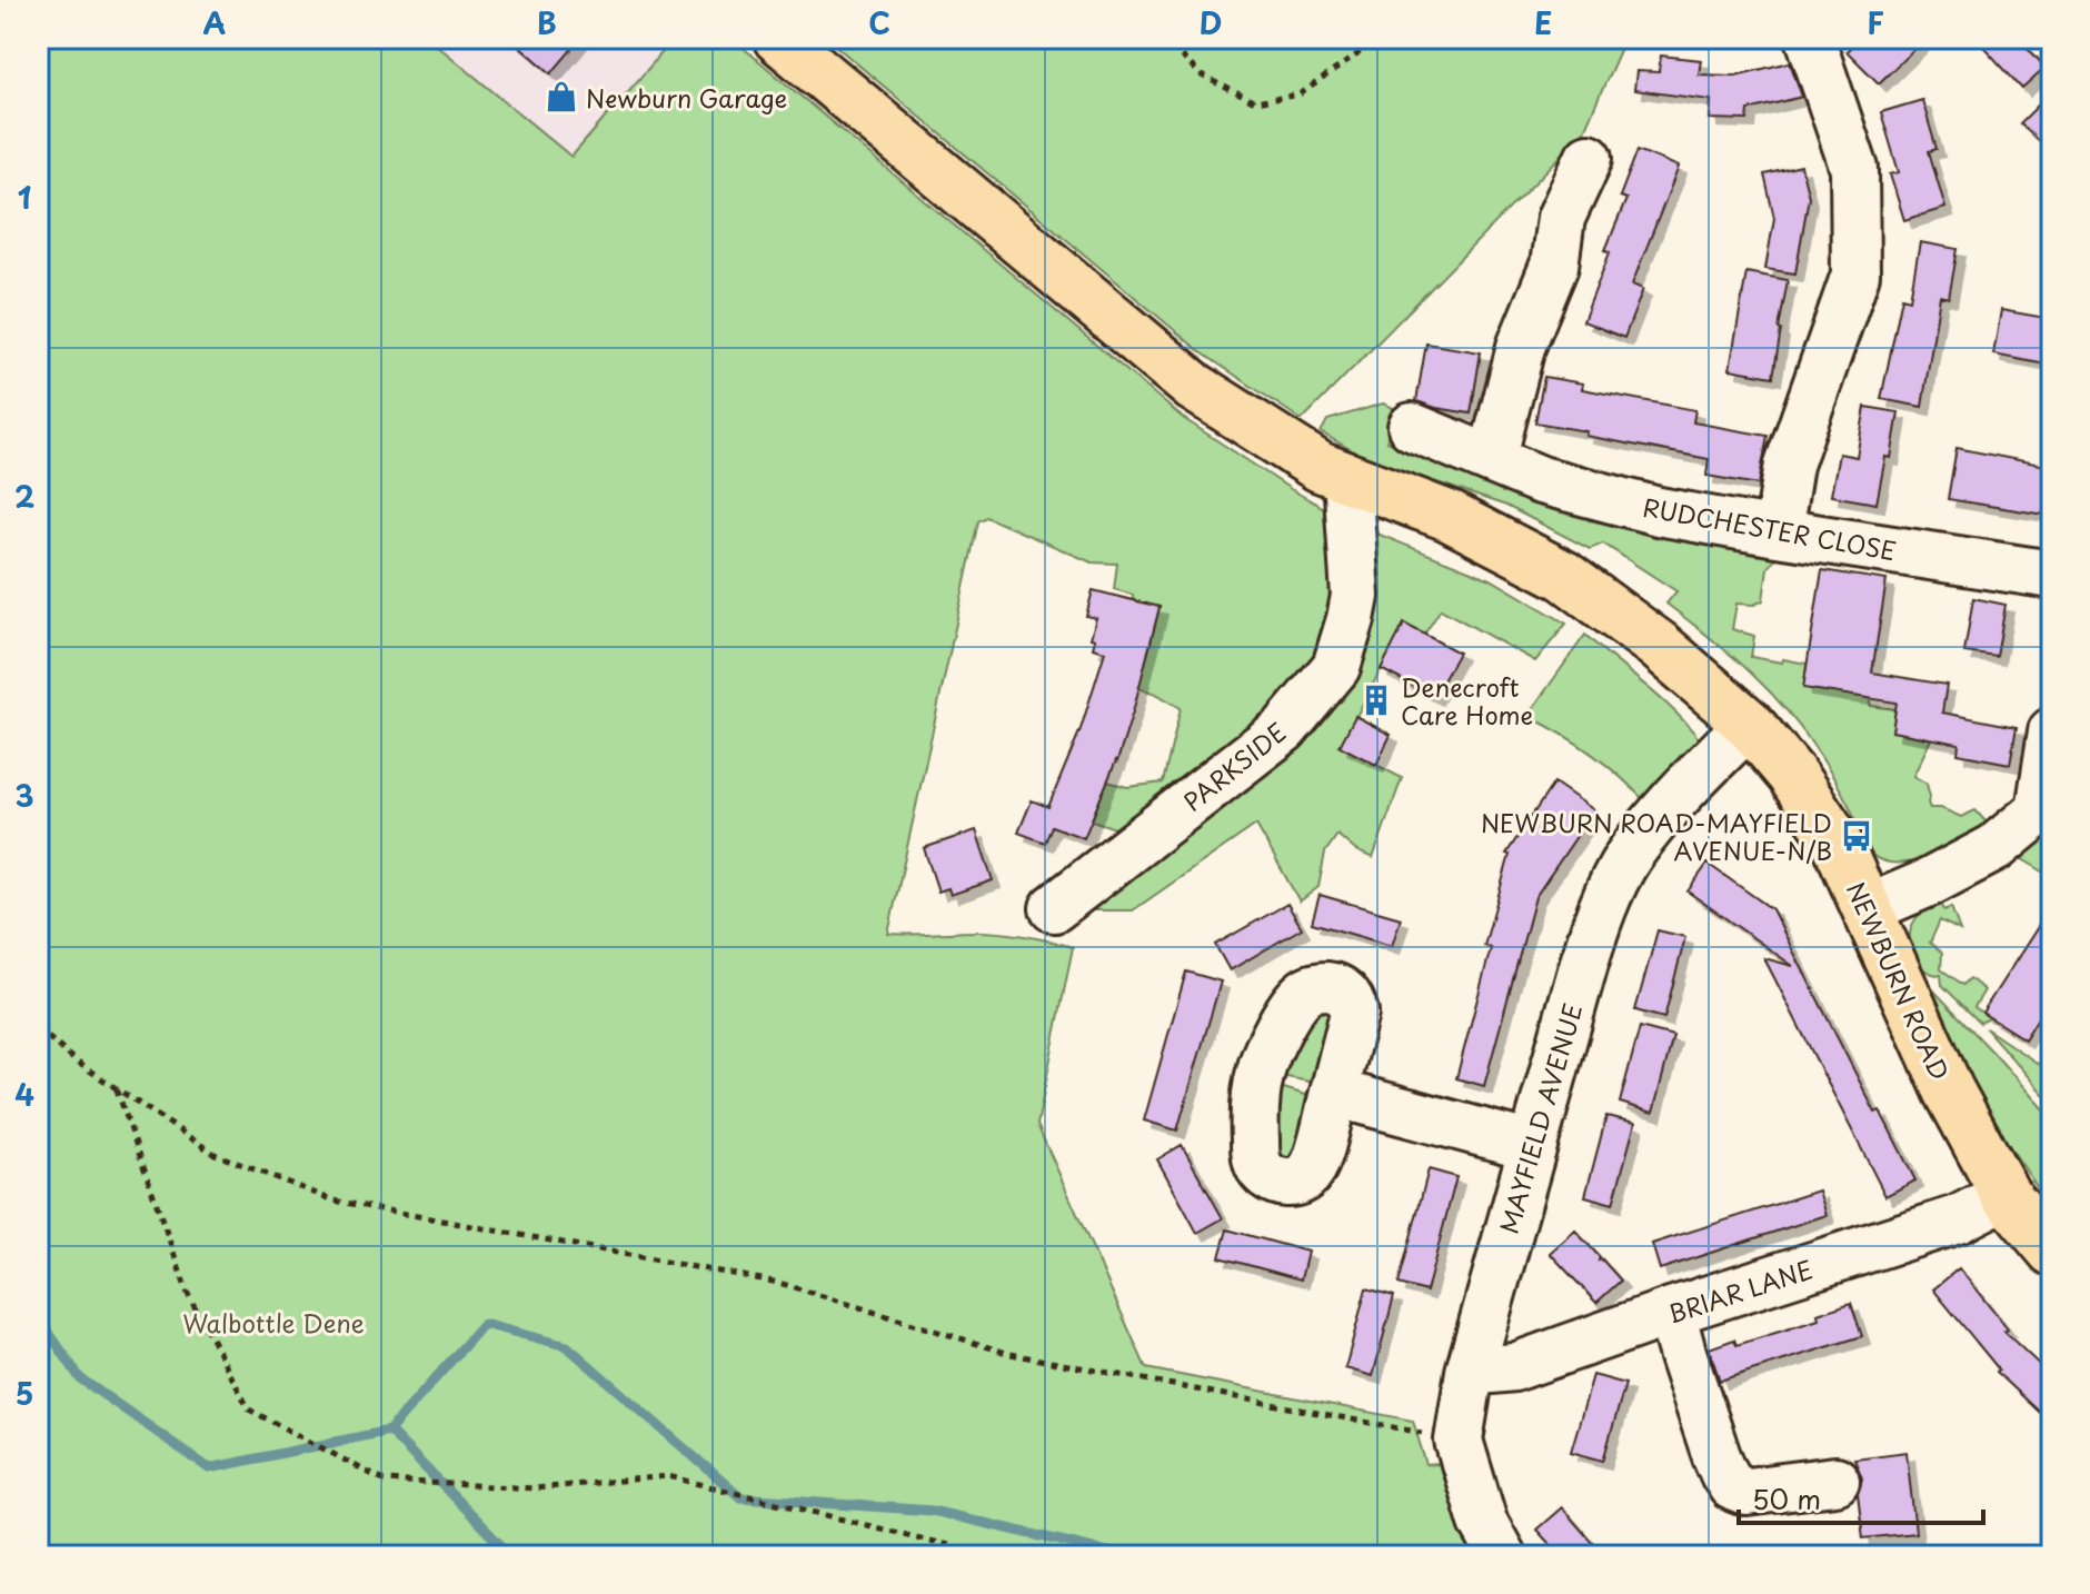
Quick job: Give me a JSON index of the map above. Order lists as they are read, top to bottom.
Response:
{
  "streets": {
    "main road": ["NEWBURN ROAD"],
    "street": [
      "RUDCHESTER CLOSE",
      "PARKSIDE",
      "MAYFIELD AVENUE",
      "BRIAR LANE"
    ]
  },
  "crossings": [
    ["PARKSIDE", "NEWBURN ROAD"],
    ["NEWBURN ROAD", "MAYFIELD AVENUE"],
    ["NEWBURN ROAD", "BRIAR LANE"],
    ["MAYFIELD AVENUE", "BRIAR LANE"]
  ],
  "parks": ["Walbottle Dene"],
  "places": {
    "shop": ["Newburn Garage"],
    "building": ["Denecroft Care Home"],
    "bus stop": ["NEWBURN ROAD-MAYFIELD AVENUE-N/B"]
  },
  "scale_bar": "50 m",
  "grid": {
    "columns": [
      "A",
      "B",
      "C",
      "D",
      "E",
      "F"
    ],
    "rows": [
      "1",
      "2",
      "3",
      "4",
      "5"
    ]
  }
}
